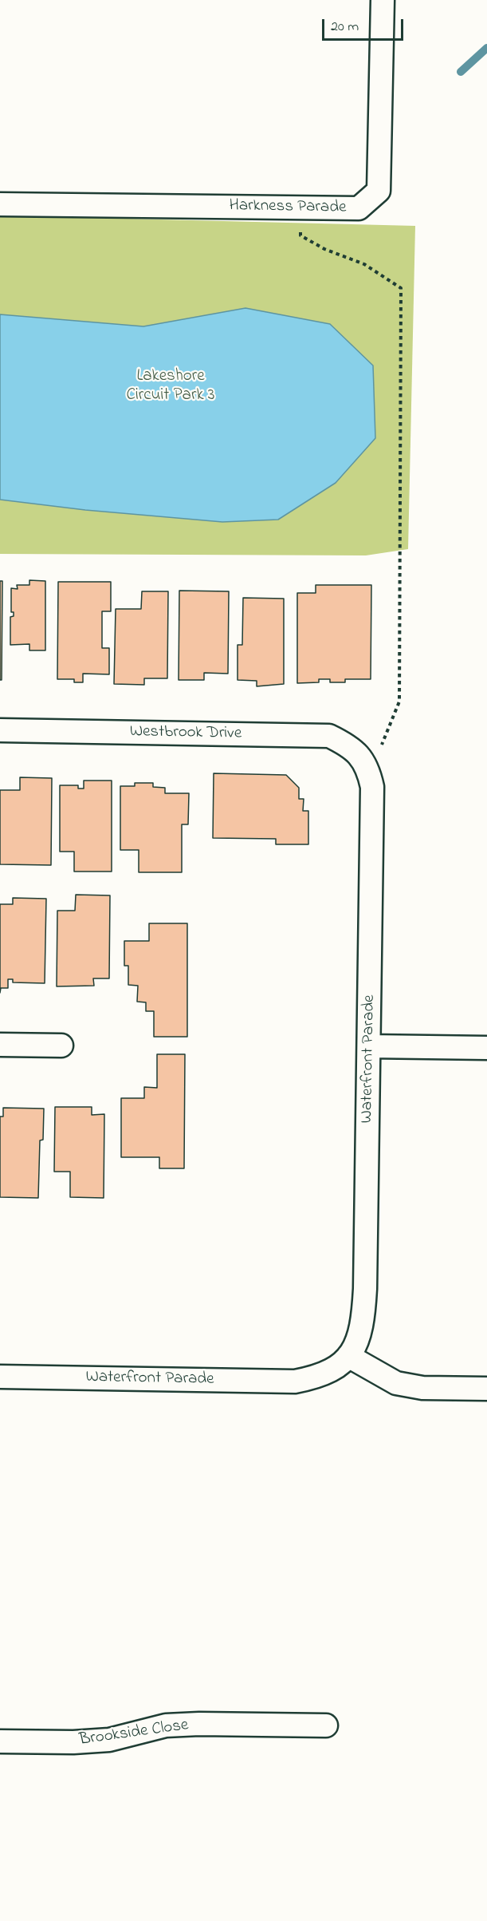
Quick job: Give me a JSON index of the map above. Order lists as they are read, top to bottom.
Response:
{
  "streets": {
    "street": [
      "Harkness Parade",
      "Westbrook Drive",
      "Waterfront Parade",
      "Brookside Close"
    ]
  },
  "crossings": [
    ["Westbrook Drive", "Waterfront Parade"]
  ],
  "parks": ["Lakeshore Circuit Park 3"],
  "scale_bar": "20 m"
}
